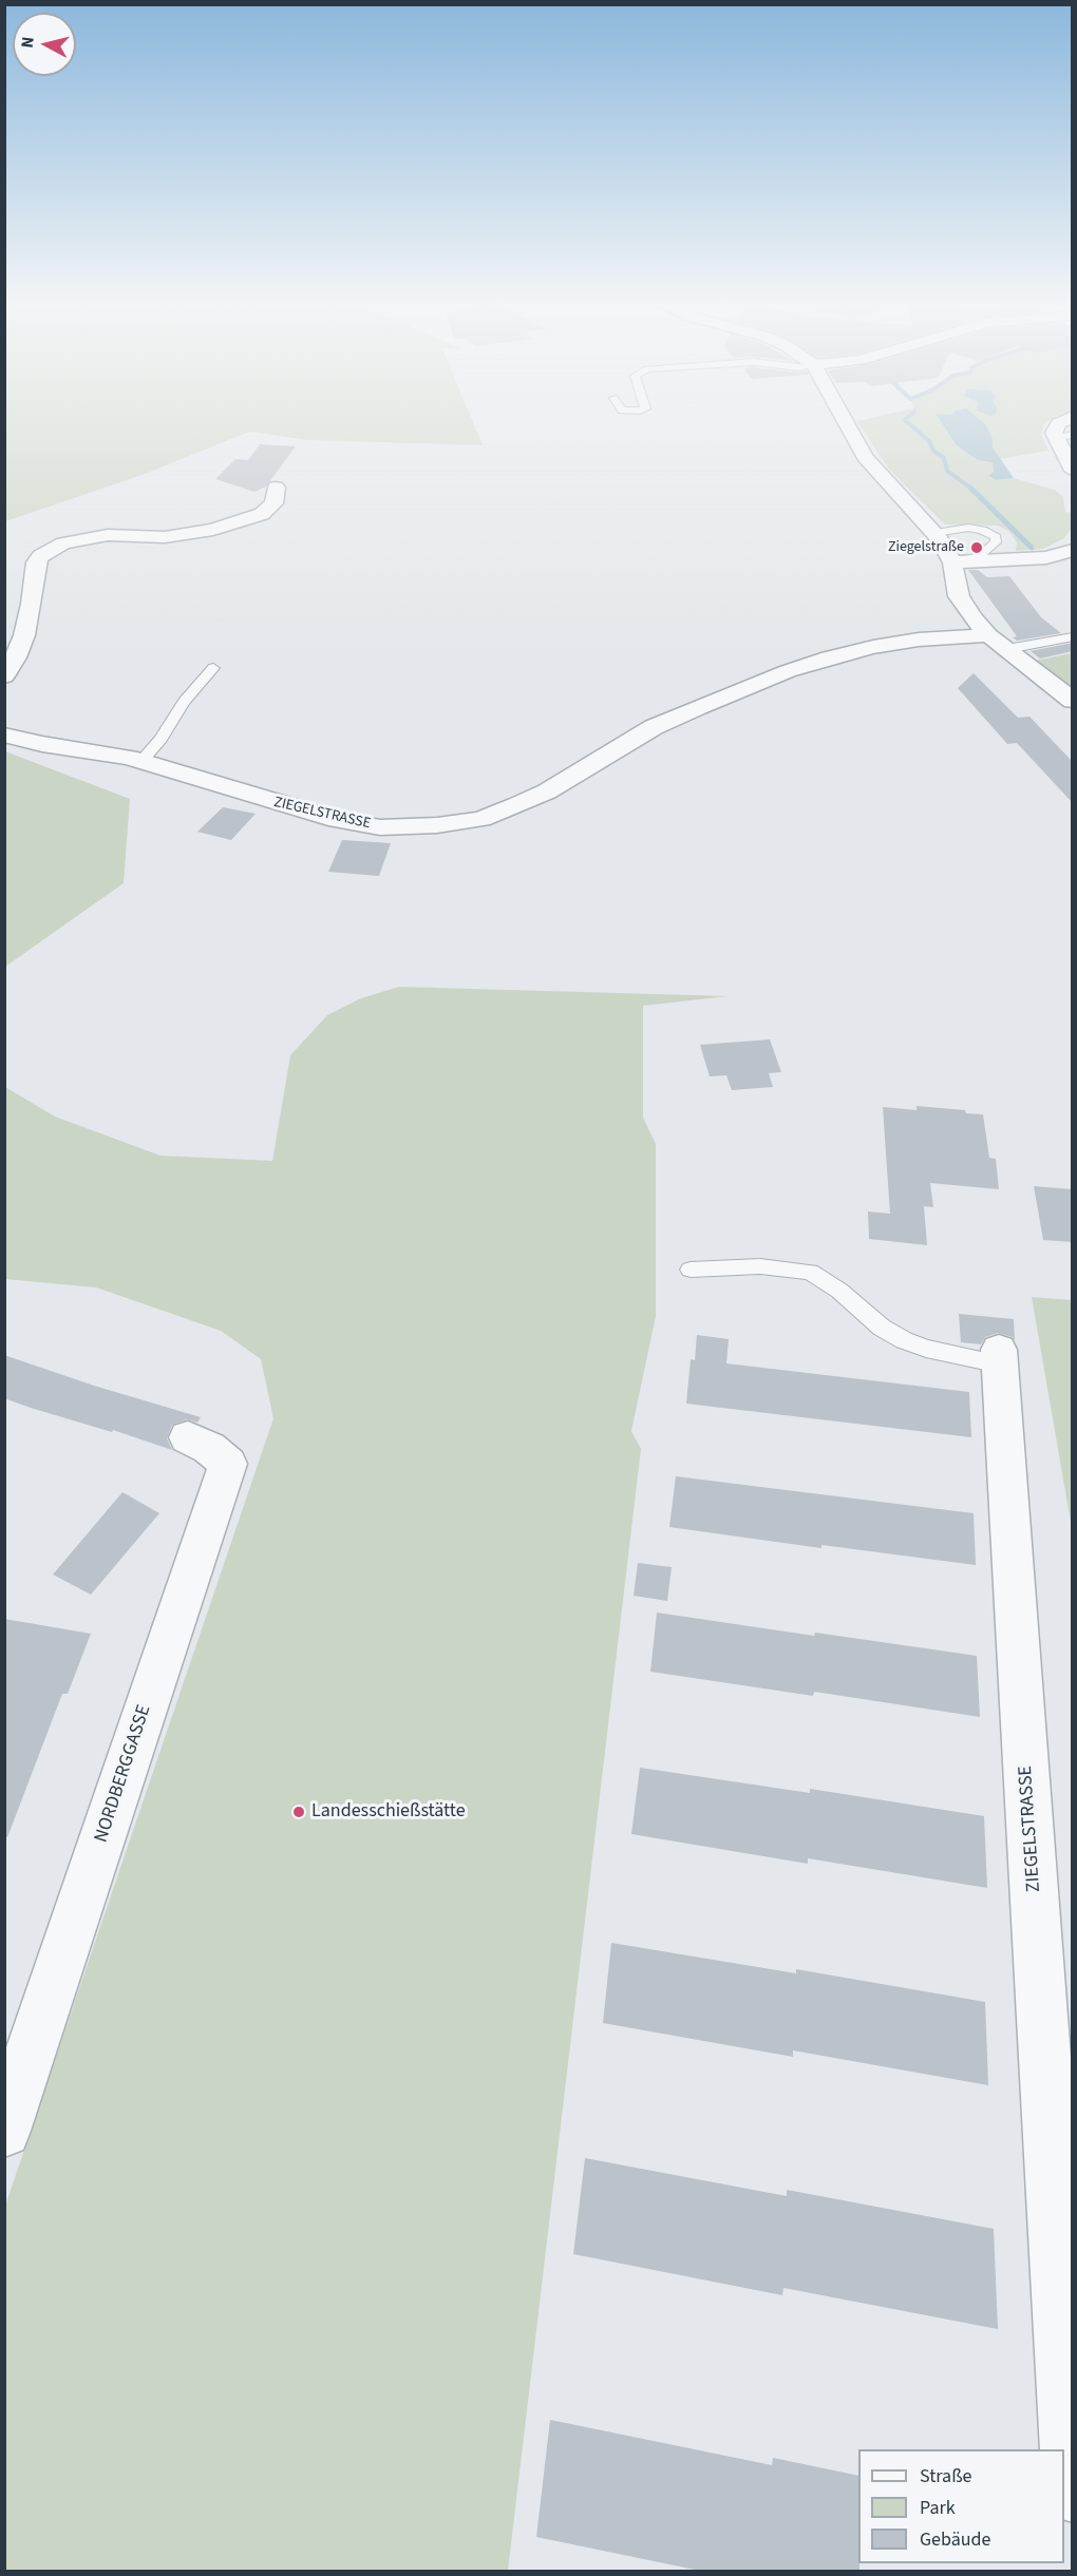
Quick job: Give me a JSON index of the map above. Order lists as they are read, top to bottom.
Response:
{
  "streets": {
    "street": ["ZIEGELSTRASSE", "NORDBERGGASSE"]
  },
  "places": ["Ziegelstraße", "Landesschießstätte"],
  "legend": ["Straße", "Park", "Gebäude"],
  "north": "left"
}
